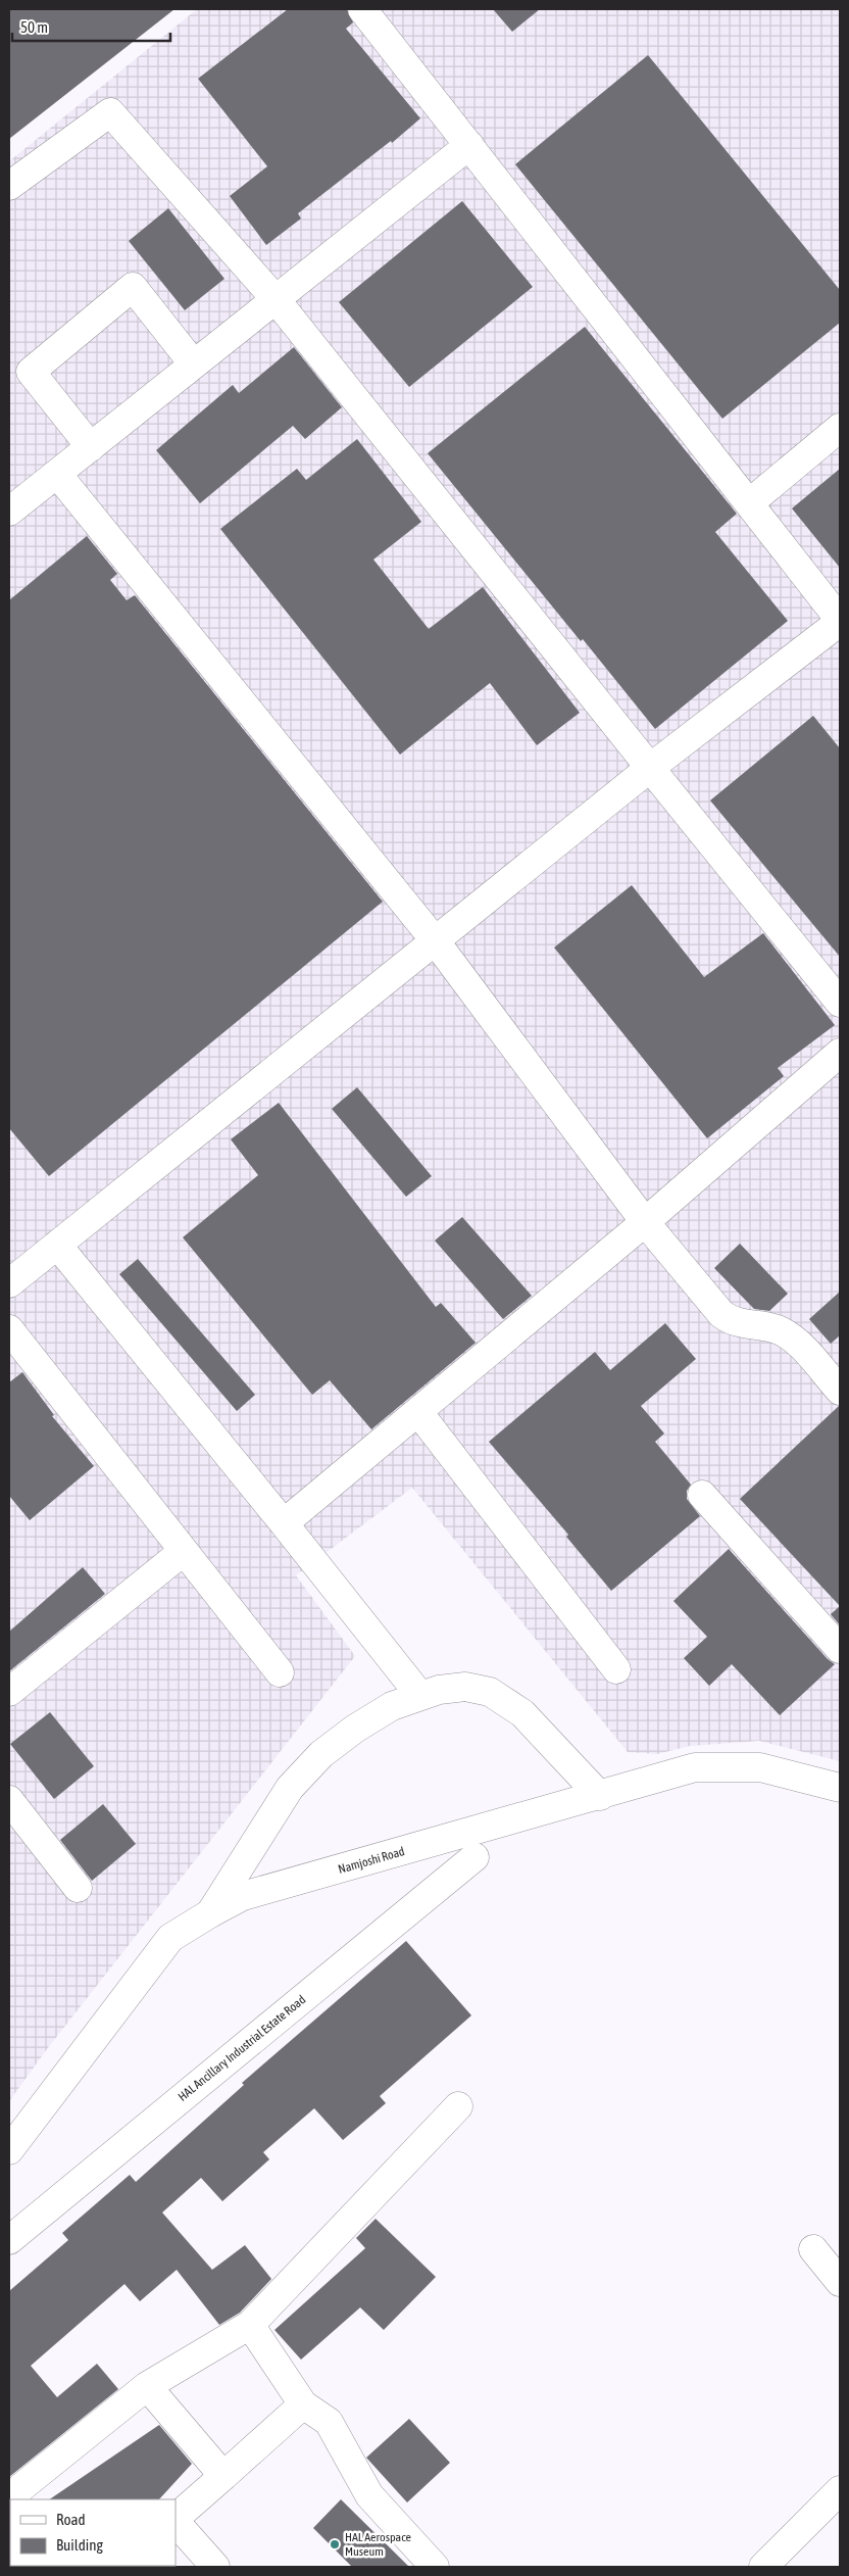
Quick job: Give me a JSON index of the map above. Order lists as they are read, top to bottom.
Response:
{
  "streets": {
    "street": ["Namjoshi Road", "HAL Ancillary Industrial Estate Road"]
  },
  "places": ["HAL Aerospace Museum"],
  "legend": ["Road", "Building"],
  "scale_bar": "50 m"
}
